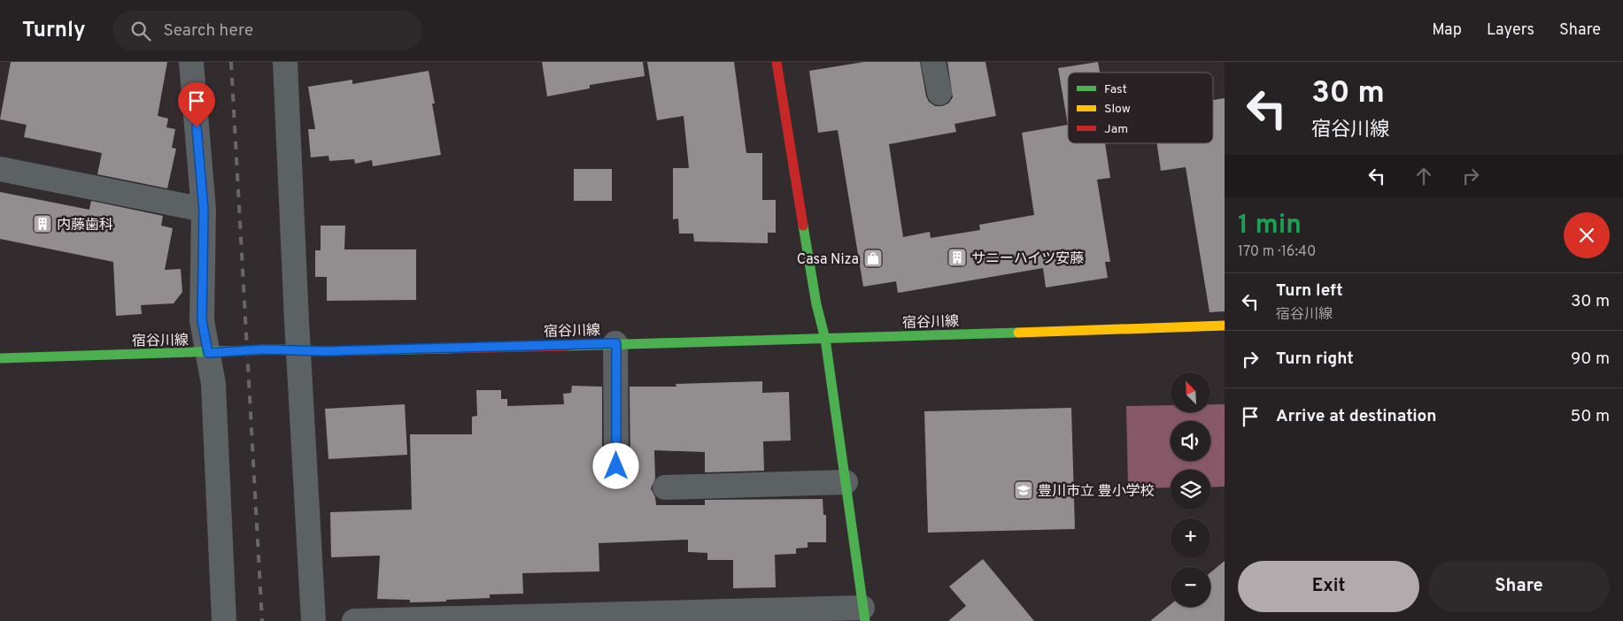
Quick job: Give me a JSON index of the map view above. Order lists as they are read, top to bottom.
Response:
{
  "streets": {
    "main road": ["宿谷川線"]
  },
  "places": {
    "building": ["内藤歯科", "サニーハイツ安藤"],
    "shop": ["Casa Niza"],
    "school or university": ["豊川市立 豊小学校"]
  },
  "legend": ["Fast", "Slow", "Jam"],
  "north": "top left",
  "page": {
    "header": "Turnly",
    "search": "Search here",
    "nav": ["Map", "Layers", "Share"],
    "turn": ["30 m", "宿谷川線"],
    "heading": ["1 min", "170 m · 16:40"],
    "list": [
      {
        "name": "Turn left",
        "note": "宿谷川線",
        "value": "30 m"
      },
      {
        "name": "Turn right",
        "value": "90 m"
      },
      {
        "name": "Arrive at destination",
        "value": "50 m"
      }
    ],
    "map_buttons": ["+", "−"],
    "buttons": ["Exit", "Share"]
  }
}
